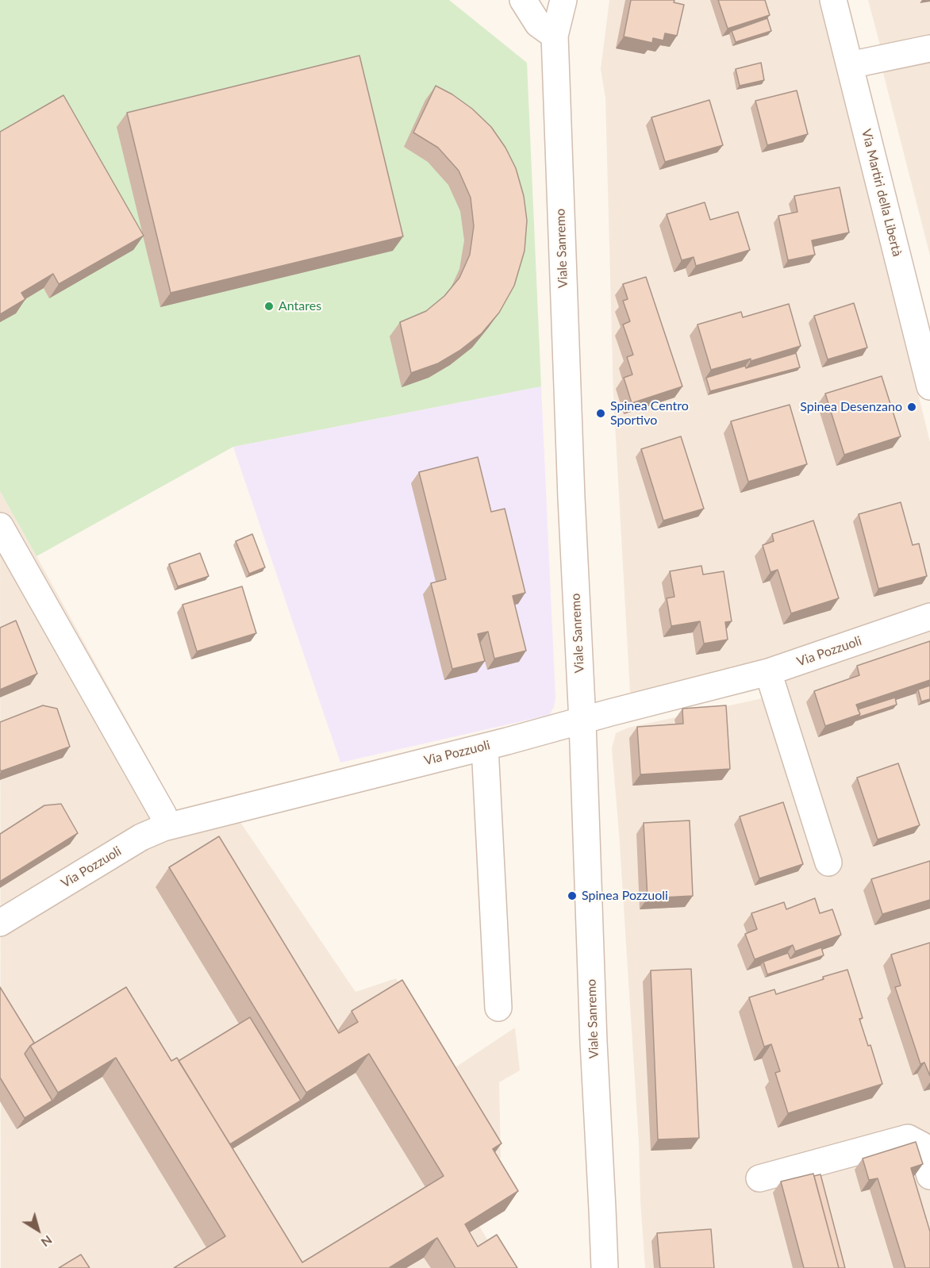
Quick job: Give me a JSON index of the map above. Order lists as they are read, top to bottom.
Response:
{
  "streets": {
    "street": ["Via Martiri della Libertà", "Viale Sanremo", "Via Pozzuoli"]
  },
  "crossings": [
    ["Viale Sanremo", "Via Pozzuoli"]
  ],
  "places": [
    "Antares",
    "Spinea Desenzano",
    "Spinea Centro Sportivo",
    "Spinea Pozzuoli"
  ],
  "north": "bottom right"
}
